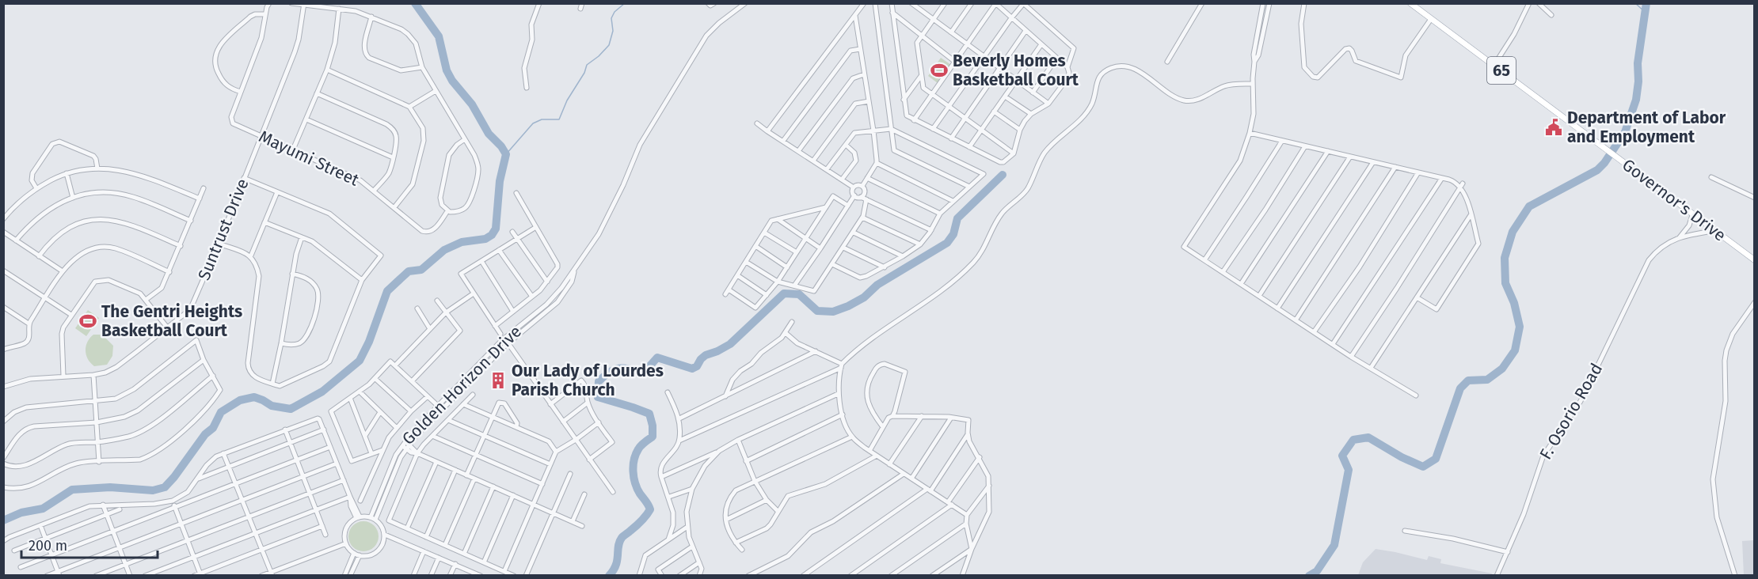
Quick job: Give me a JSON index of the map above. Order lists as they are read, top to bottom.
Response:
{
  "streets": {
    "main road": ["65", "Governor's Drive"],
    "street": [
      "Mayumi Street",
      "Suntrust Drive",
      "Golden Horizon Drive",
      "F. Osorio Road"
    ]
  },
  "crossings": [
    ["Mayumi Street", "Suntrust Drive"],
    ["Governor's Drive", "F. Osorio Road"]
  ],
  "places": {
    "sports": ["Beverly Homes Basketball Court", "The Gentri Heights Basketball Court"],
    "public building": ["Department of Labor and Employment"],
    "building": ["Our Lady of Lourdes Parish Church"]
  },
  "scale_bar": "200 m"
}
